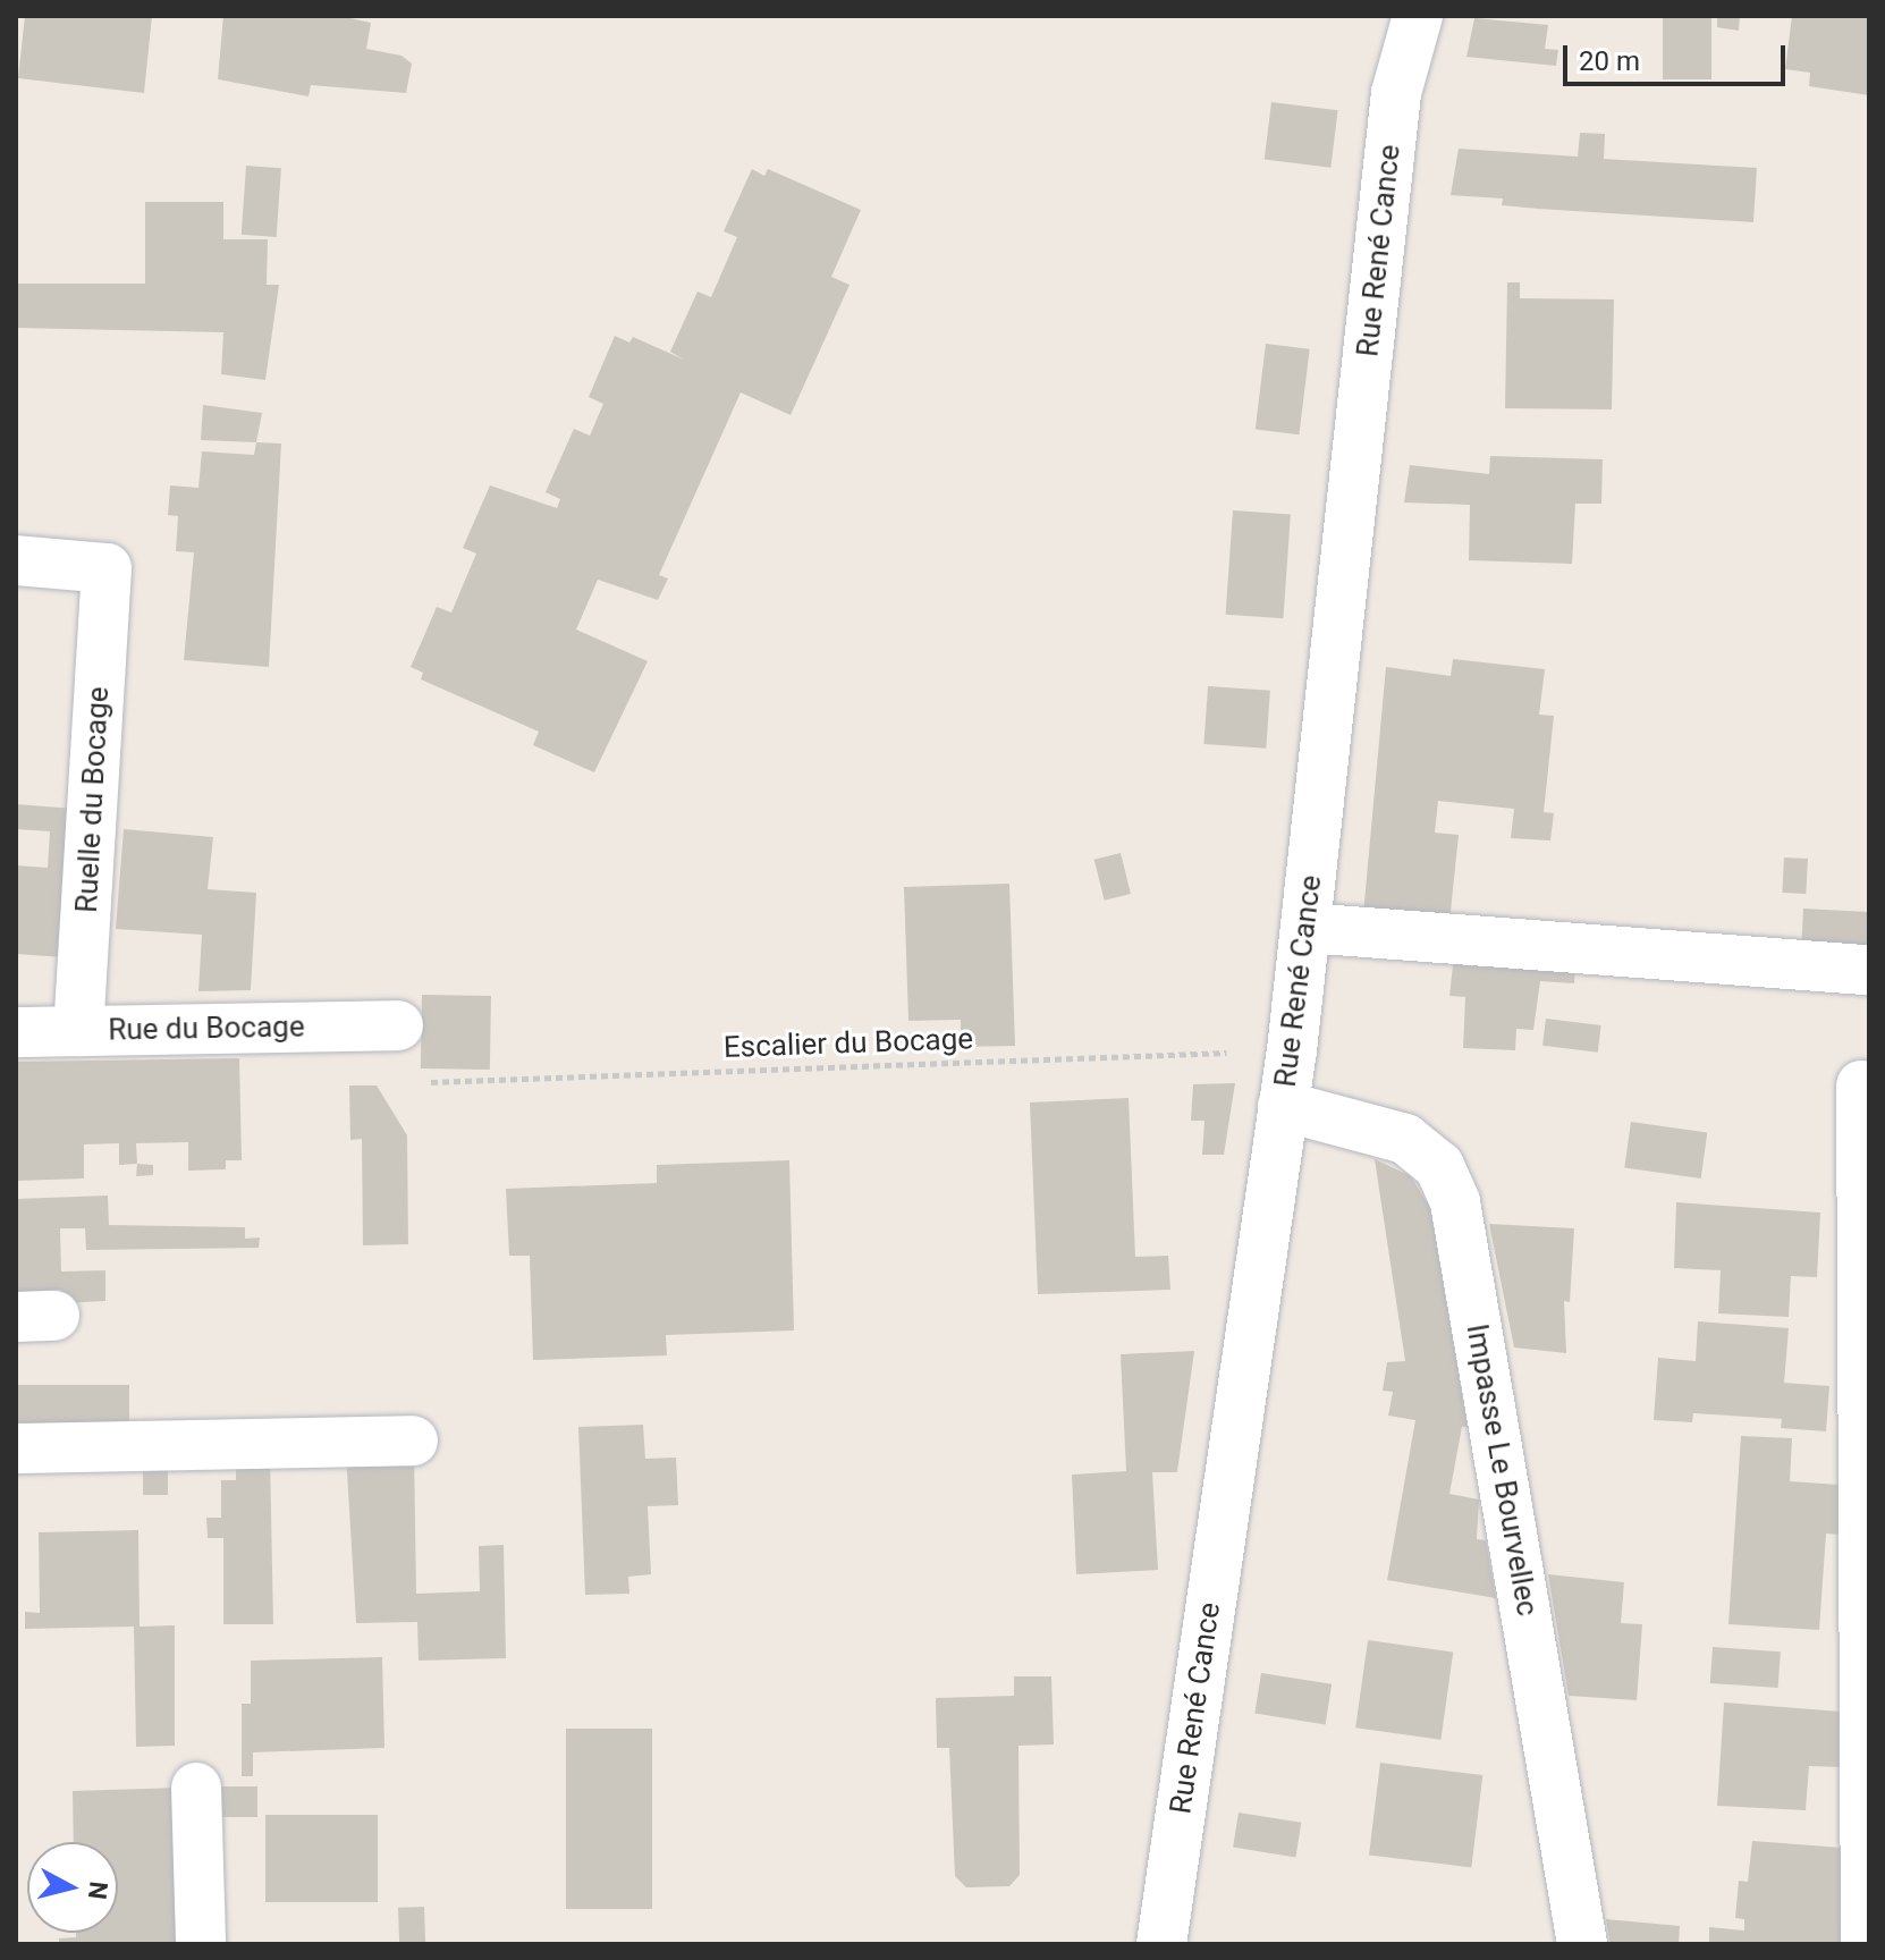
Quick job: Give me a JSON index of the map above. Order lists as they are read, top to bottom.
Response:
{
  "streets": {
    "street": [
      "Rue René Cance",
      "Ruelle du Bocage",
      "Rue du Bocage",
      "Impasse Le Bourvellec"
    ],
    "path": ["Escalier du Bocage"]
  },
  "crossings": [
    ["Rue René Cance", "Escalier du Bocage"],
    ["Rue René Cance", "Impasse Le Bourvellec"],
    ["Ruelle du Bocage", "Rue du Bocage"]
  ],
  "scale_bar": "20 m",
  "north": "right"
}
